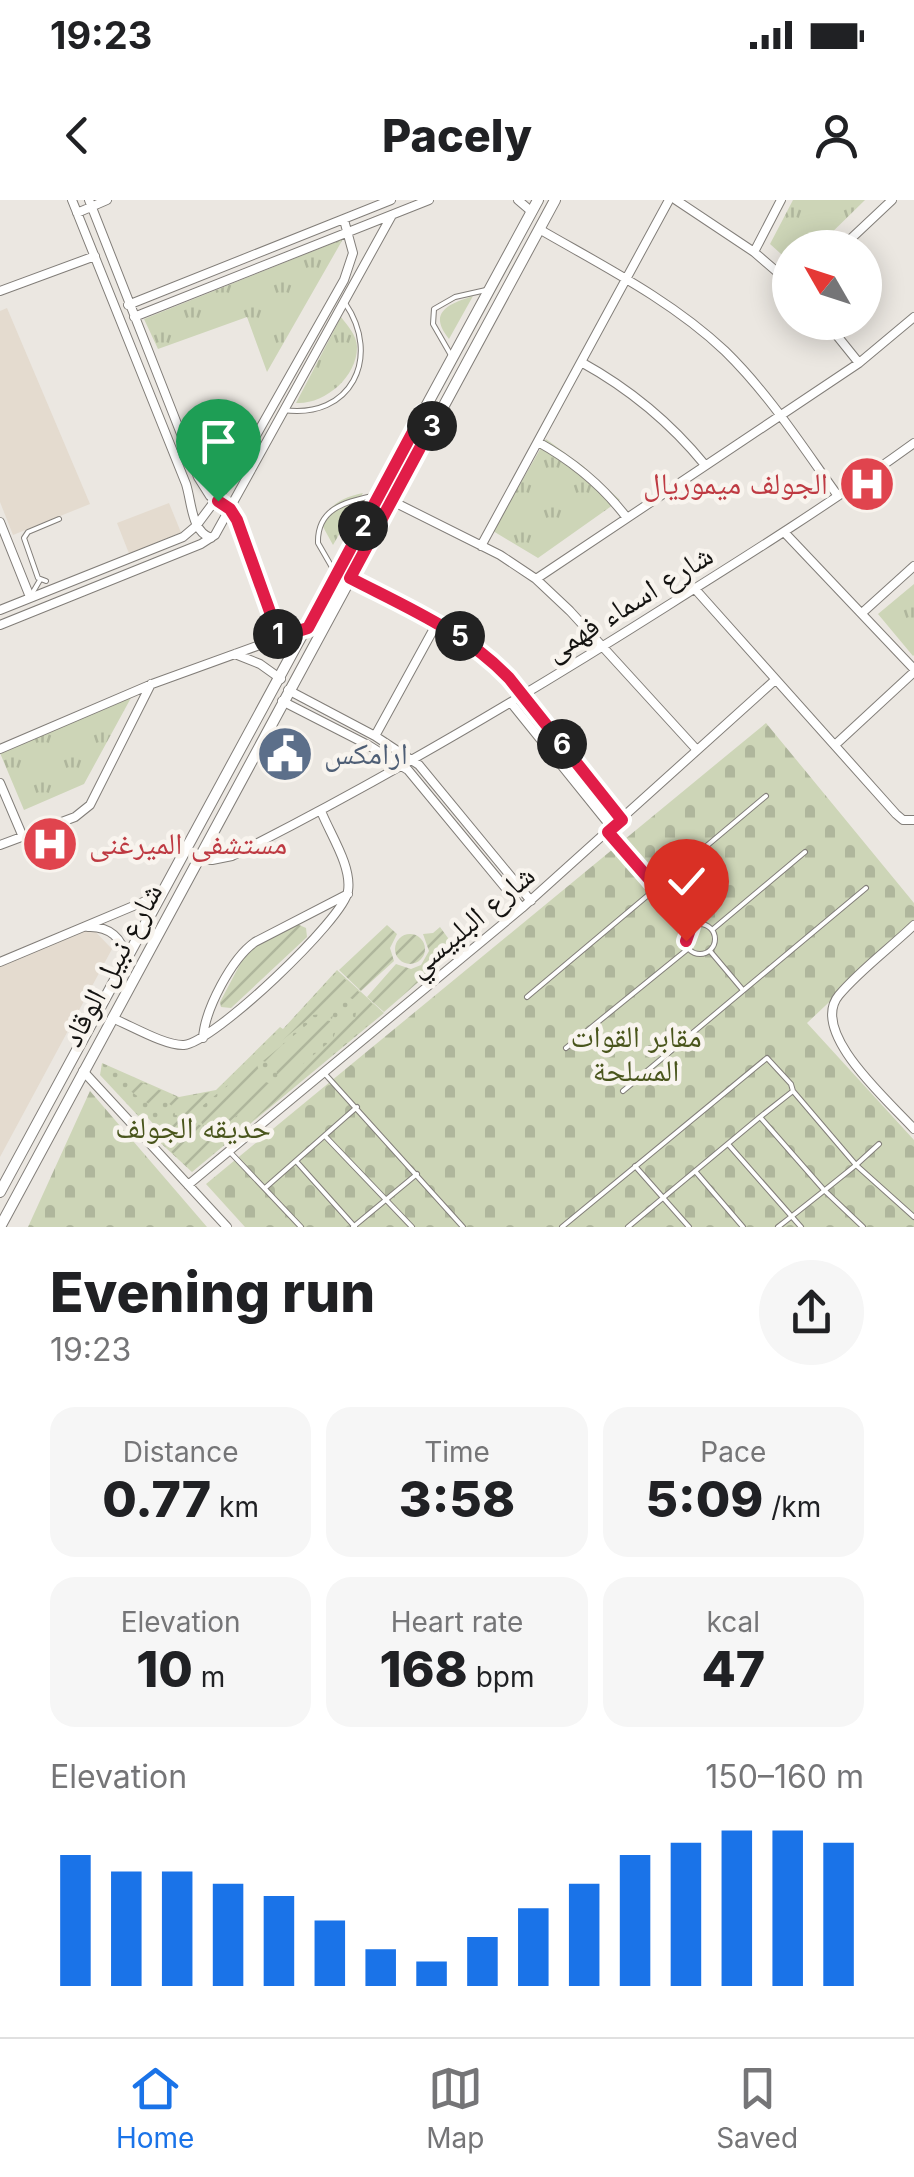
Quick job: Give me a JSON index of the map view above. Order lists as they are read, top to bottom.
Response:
{
  "streets": {
    "street": ["شارع اسماء فهمى", "شارع البلبيسي", "شارع نبيل الوقاد"]
  },
  "crossings": [
    ["شارع اسماء فهمى", "شارع نبيل الوقاد"]
  ],
  "parks": ["مقابر القوات المسلحة", "حديقه الجولف"],
  "places": {
    "hospital": ["الجولف ميموريال", "مستشفى الميرغنى"],
    "public building": ["ارامكس"]
  },
  "north": "top left",
  "page": {
    "status": "19:23",
    "header": "Pacely",
    "pins": [
      "3",
      "2",
      "1",
      "5",
      "6"
    ],
    "heading": ["Evening run", "19:23"],
    "stats": [
      ["Distance", "0.77 km"],
      ["Time", "3:58"],
      ["Pace", "5:09 /km"],
      ["Elevation", "10 m"],
      ["Heart rate", "168 bpm"],
      ["kcal", "47"]
    ],
    "chart": ["Elevation", "150–160 m"],
    "tabs": ["Home", "Map", "Saved"]
  }
}
